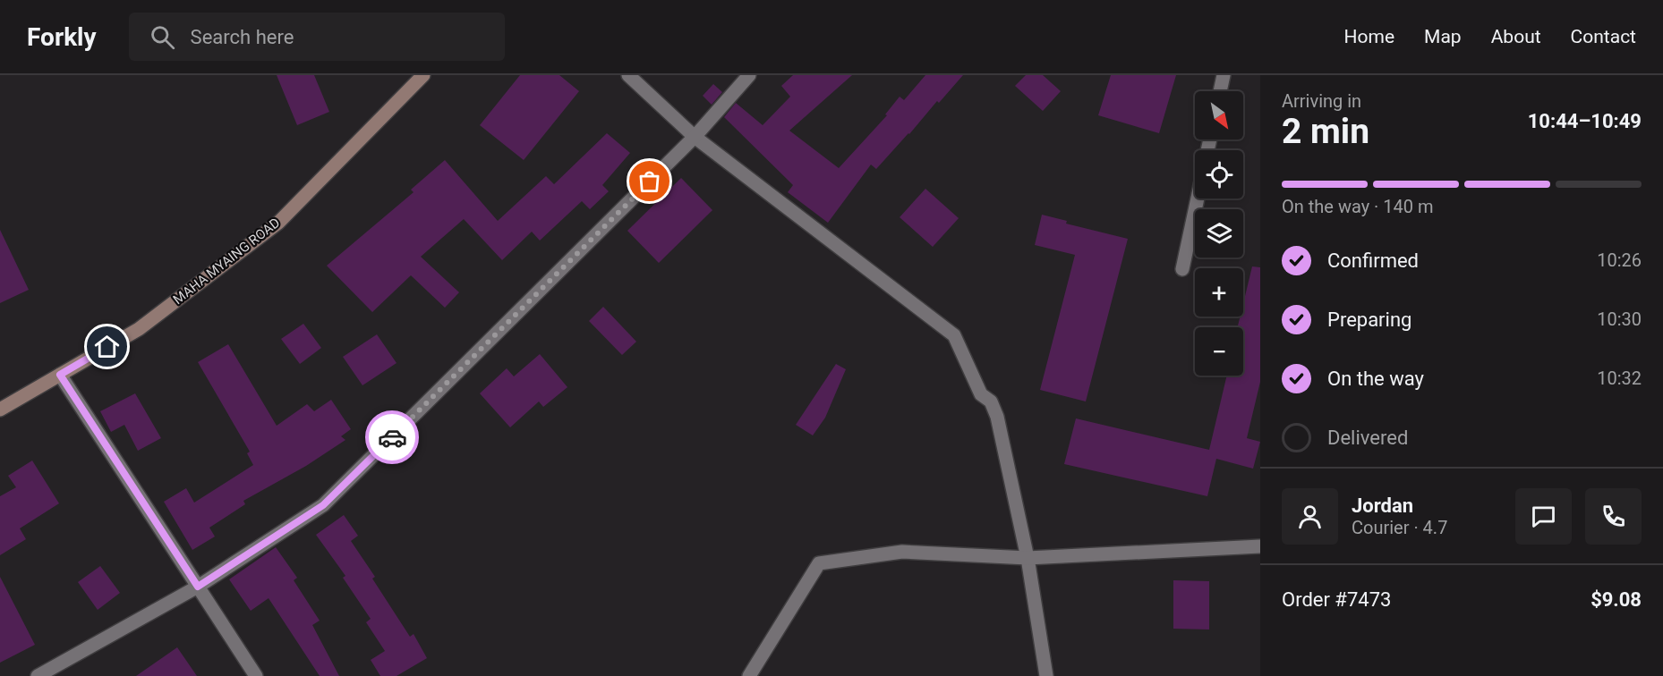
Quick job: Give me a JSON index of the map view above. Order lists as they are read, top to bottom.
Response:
{
  "streets": {
    "street": ["MAHA MYAING ROAD"]
  },
  "north": "bottom right",
  "page": {
    "header": "Forkly",
    "search": "Search here",
    "nav": [
      "Home",
      "Map",
      "About",
      "Contact"
    ],
    "heading": ["2 min", "Arriving in", "10:44–10:49"],
    "panel": [
      "Jordan",
      "Courier · 4.7",
      "Order #7473",
      "$9.08"
    ],
    "map_buttons": ["+", "−"],
    "bar": "On the way · 140 m",
    "list": [
      ["Confirmed", "10:26"],
      ["Preparing", "10:30"],
      ["On the way", "10:32"],
      "Delivered"
    ]
  }
}
